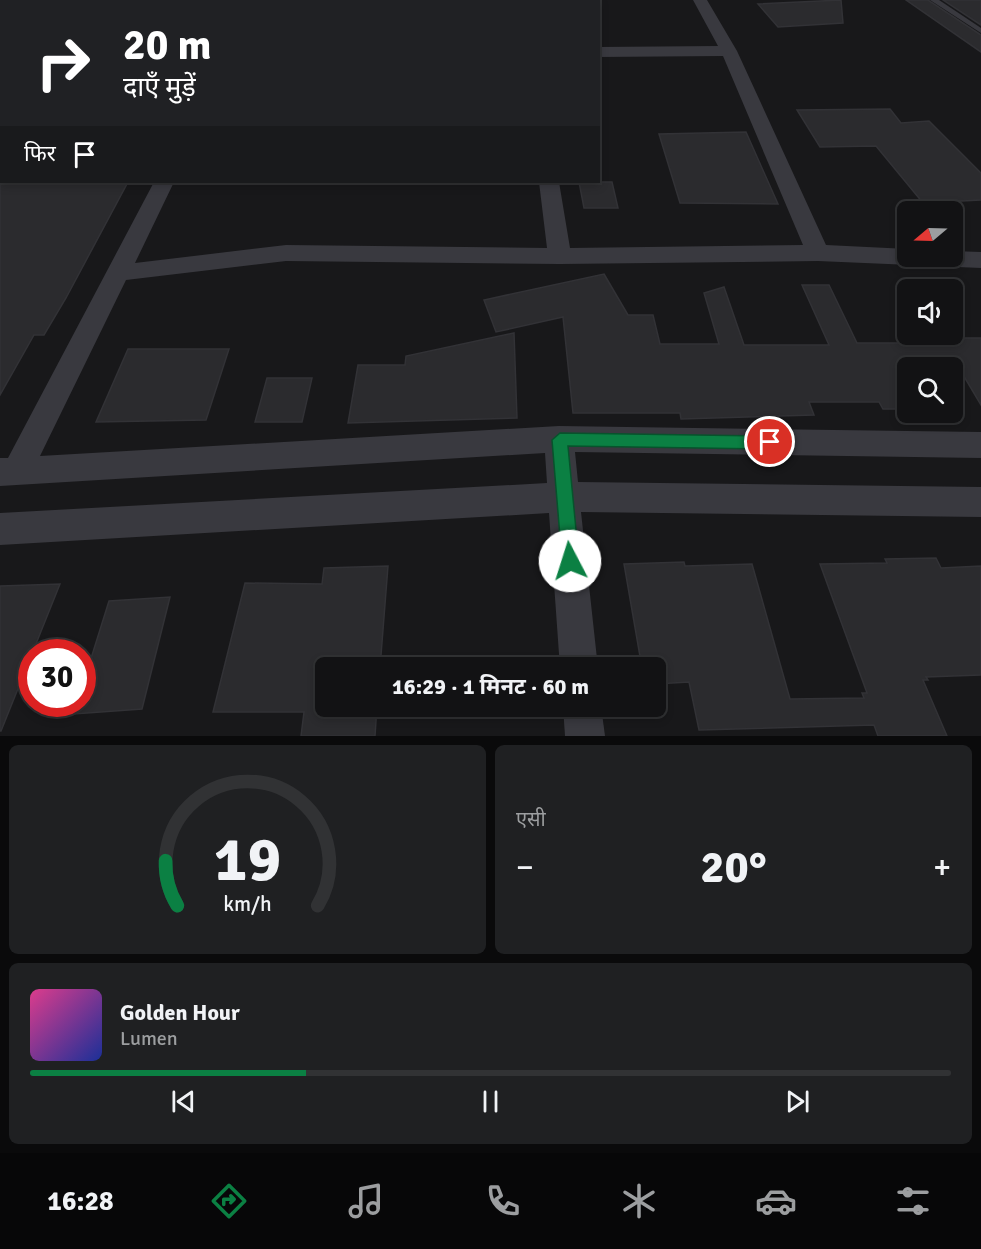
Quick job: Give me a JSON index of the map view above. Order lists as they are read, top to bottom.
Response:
{
  "north": "left",
  "page": {
    "turn": ["20 m", "दाएँ मुड़ें"],
    "then": "फिर",
    "limit": "30",
    "trip": "16:29 · 1 मिनट · 60 m",
    "tile": "एसी",
    "heat": ["−", "20°", "+"],
    "song": ["Golden Hour", "Lumen"],
    "tabs": "16:28",
    "gauge": ["19", "km/h"]
  }
}
